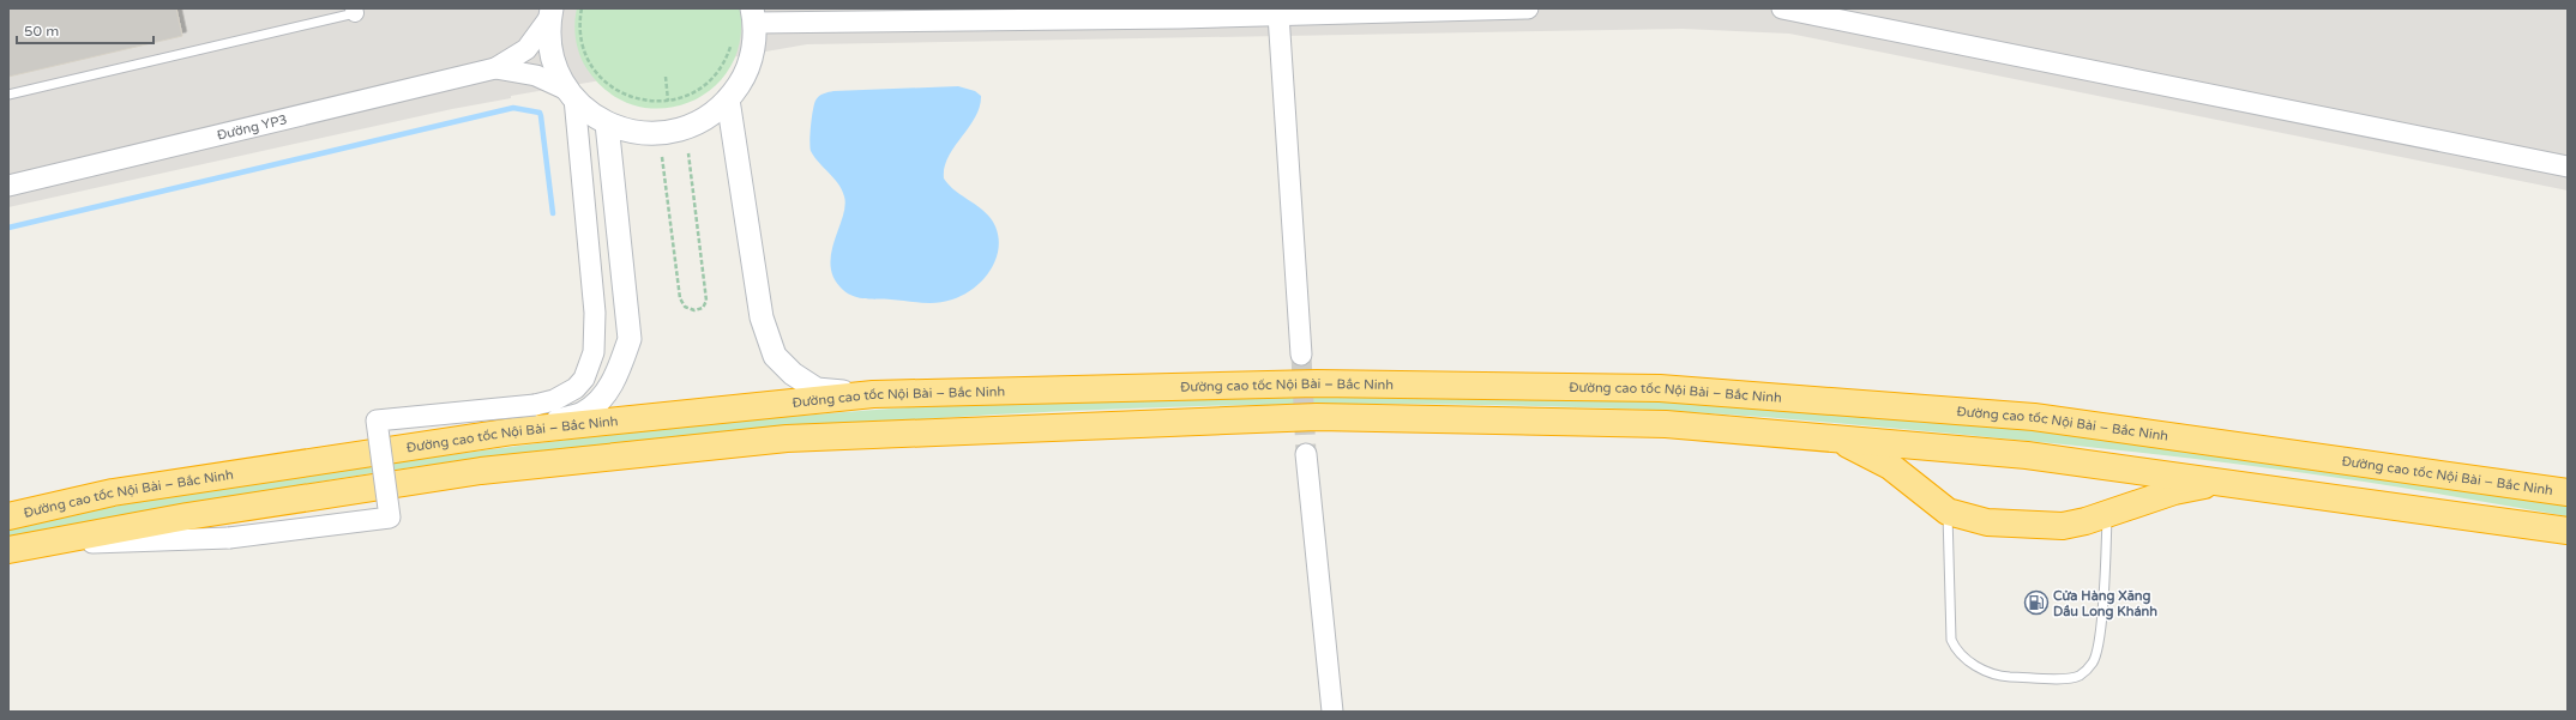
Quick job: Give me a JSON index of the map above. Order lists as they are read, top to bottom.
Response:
{
  "streets": {
    "highway": ["Đường cao tốc Nội Bài – Bắc Ninh"],
    "street": ["Đường YP3"]
  },
  "places": {
    "fuel station": ["Cửa Hàng Xăng Dầu Long Khánh"]
  },
  "scale_bar": "50 m"
}
